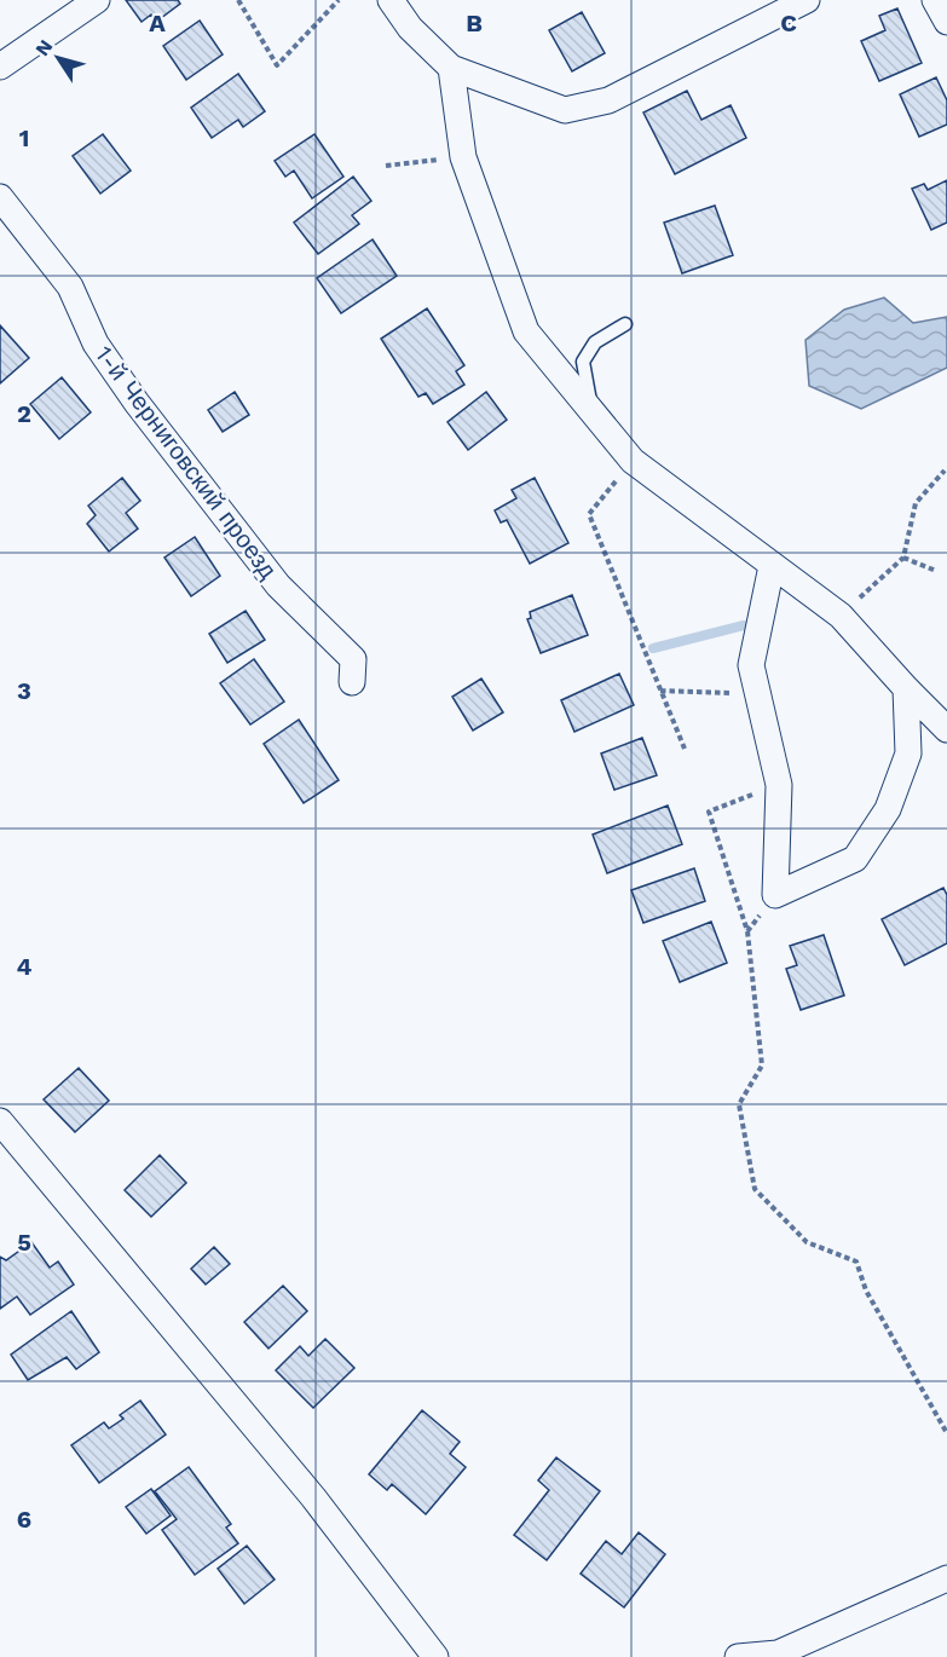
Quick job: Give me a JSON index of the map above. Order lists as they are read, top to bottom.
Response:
{
  "streets": {
    "street": ["1-й Черниговский проезд"]
  },
  "north": "top left",
  "grid": {
    "columns": ["A", "B", "C"],
    "rows": [
      "1",
      "2",
      "3",
      "4",
      "5",
      "6"
    ]
  }
}
